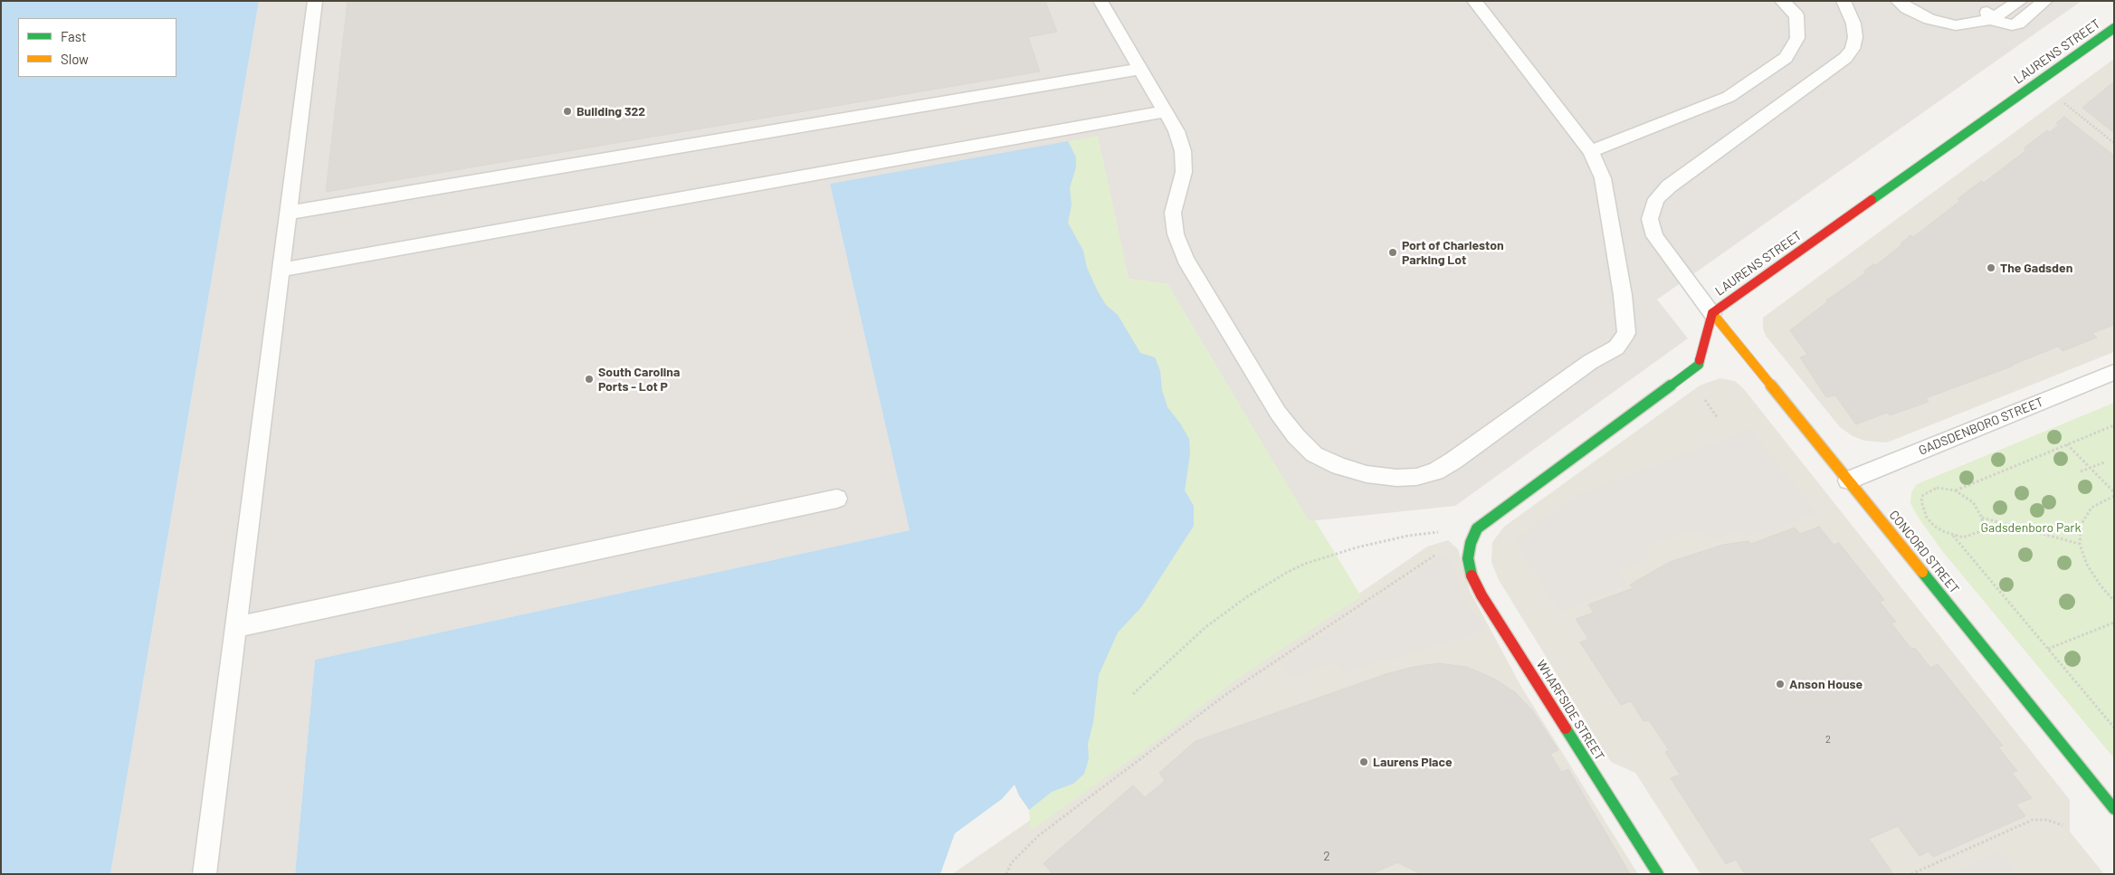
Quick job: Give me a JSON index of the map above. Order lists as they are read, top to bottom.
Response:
{
  "streets": {
    "street": ["LAURENS STREET", "CONCORD STREET", "WHARFSIDE STREET"],
    "lane": ["GADSDENBORO STREET"]
  },
  "crossings": [
    ["LAURENS STREET", "CONCORD STREET"],
    ["LAURENS STREET", "WHARFSIDE STREET"],
    ["GADSDENBORO STREET", "CONCORD STREET"]
  ],
  "parks": ["Gadsdenboro Park"],
  "places": [
    "Building 322",
    "Port of Charleston Parking Lot",
    "The Gadsden",
    "South Carolina Ports - Lot P",
    "Anson House",
    "Laurens Place"
  ],
  "house_numbers": ["2", "2"],
  "legend": ["Fast", "Slow"]
}
